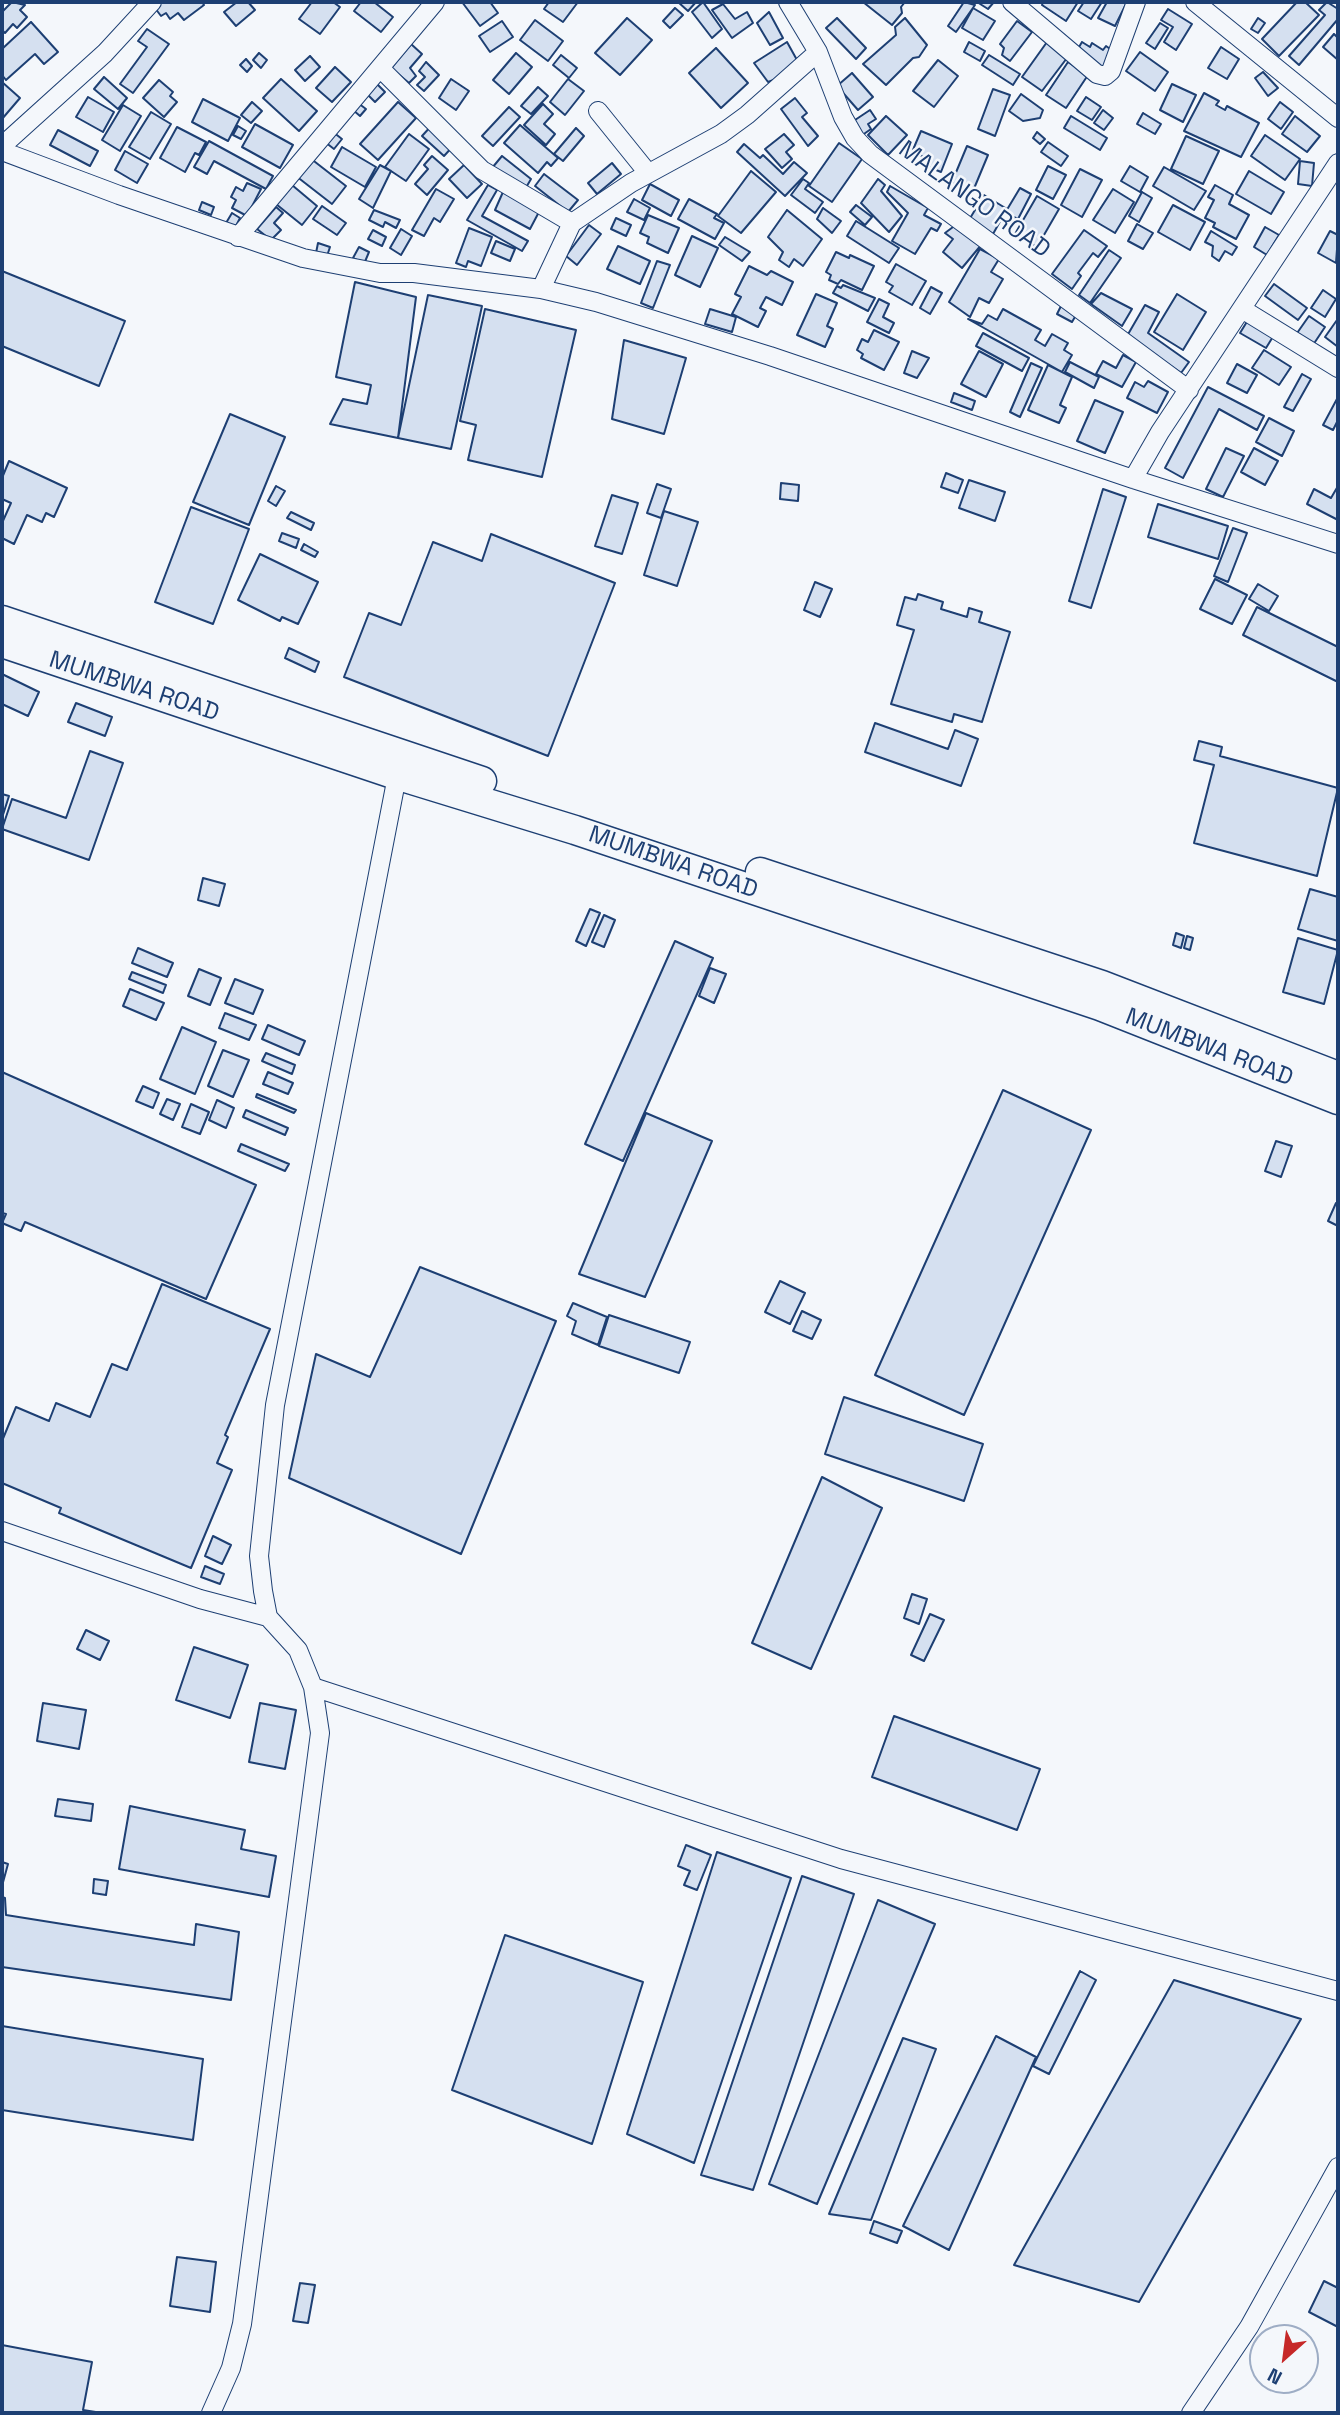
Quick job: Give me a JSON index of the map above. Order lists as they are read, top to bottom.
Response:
{
  "streets": {
    "main road": ["MUMBWA ROAD"],
    "street": ["MALANGO ROAD"]
  },
  "north": "bottom left"
}
